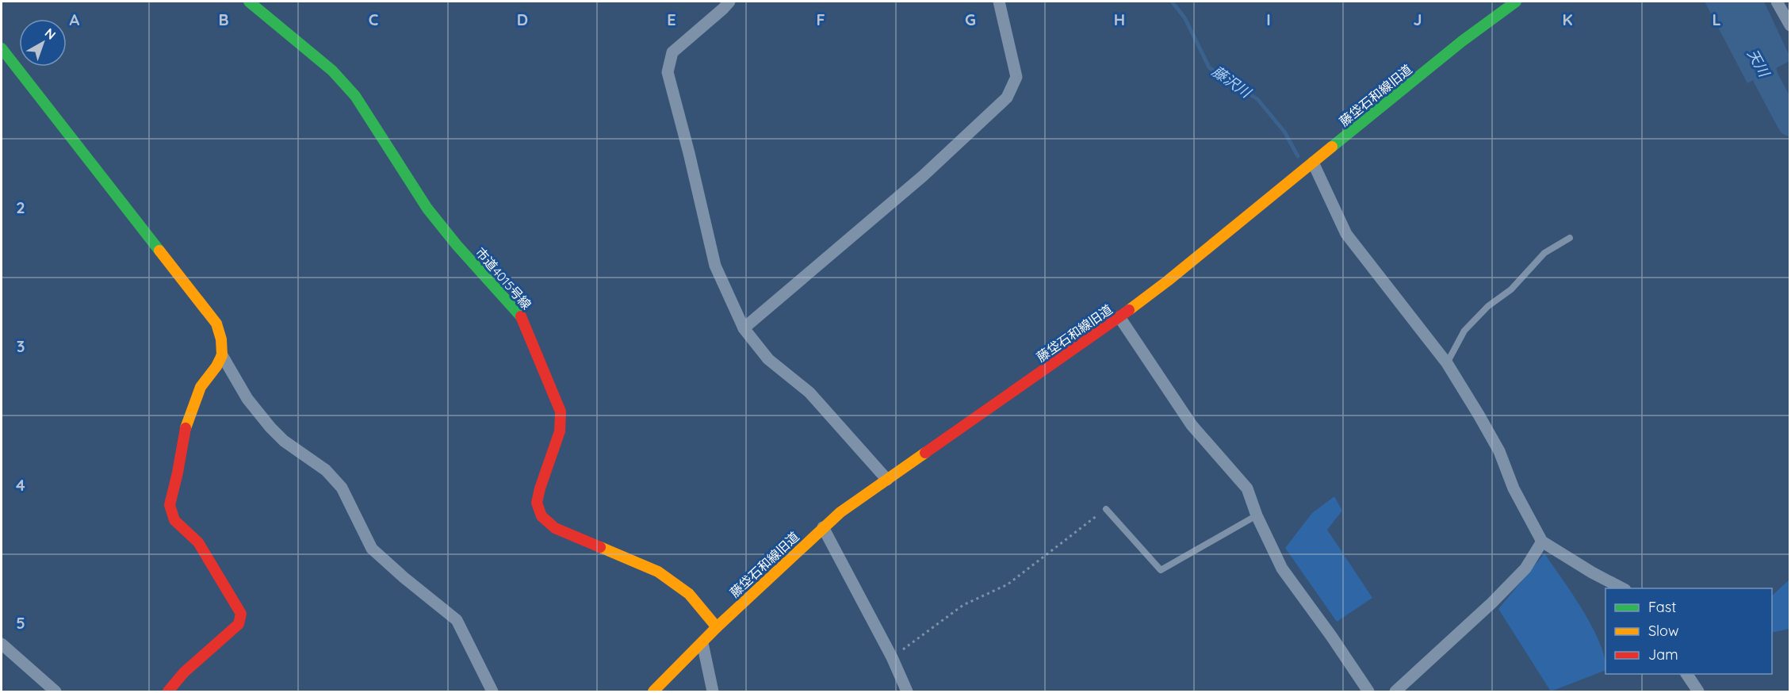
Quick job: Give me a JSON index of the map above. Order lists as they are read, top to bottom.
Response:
{
  "streets": {
    "street": ["藤垈石和線旧道", "市道4015号線"]
  },
  "crossings": [
    ["藤垈石和線旧道", "市道4015号線"]
  ],
  "water": ["天川", "藤沢川"],
  "legend": ["Fast", "Slow", "Jam"],
  "north": "top right",
  "grid": {
    "columns": [
      "A",
      "B",
      "C",
      "D",
      "E",
      "F",
      "G",
      "H",
      "I",
      "J",
      "K",
      "L"
    ],
    "rows": [
      "2",
      "3",
      "4",
      "5"
    ]
  }
}
